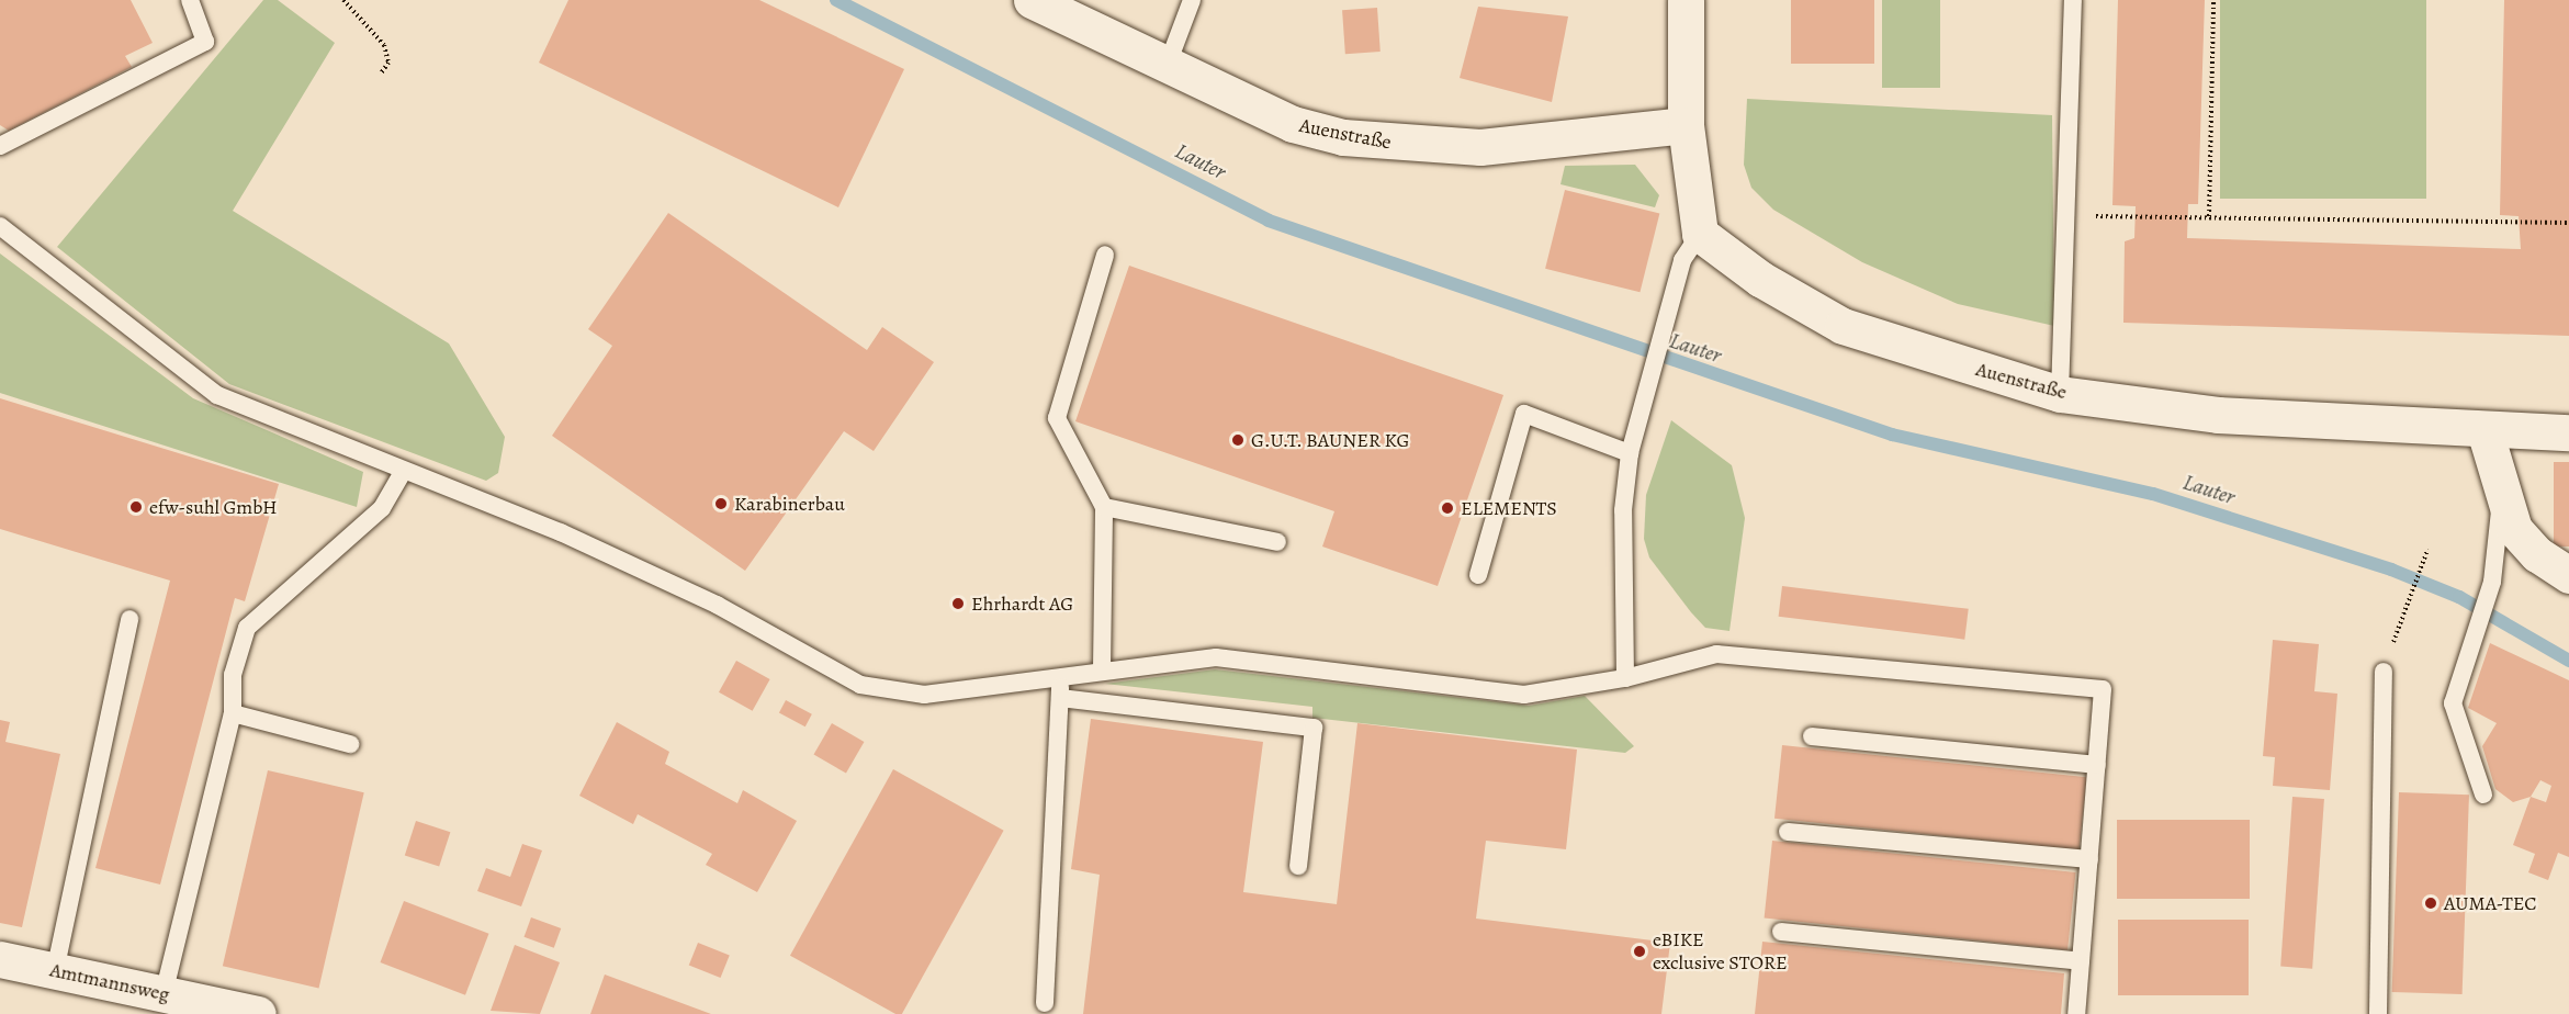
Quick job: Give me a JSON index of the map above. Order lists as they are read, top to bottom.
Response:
{
  "streets": {
    "street": ["Auenstraße", "Amtmannsweg"]
  },
  "water": ["Lauter"],
  "places": [
    "G.U.T. BAUNER KG",
    "Karabinerbau",
    "efw-suhl GmbH",
    "ELEMENTS",
    "Ehrhardt AG",
    "AUMA-TEC",
    "eBIKE exclusive STORE"
  ]
}
